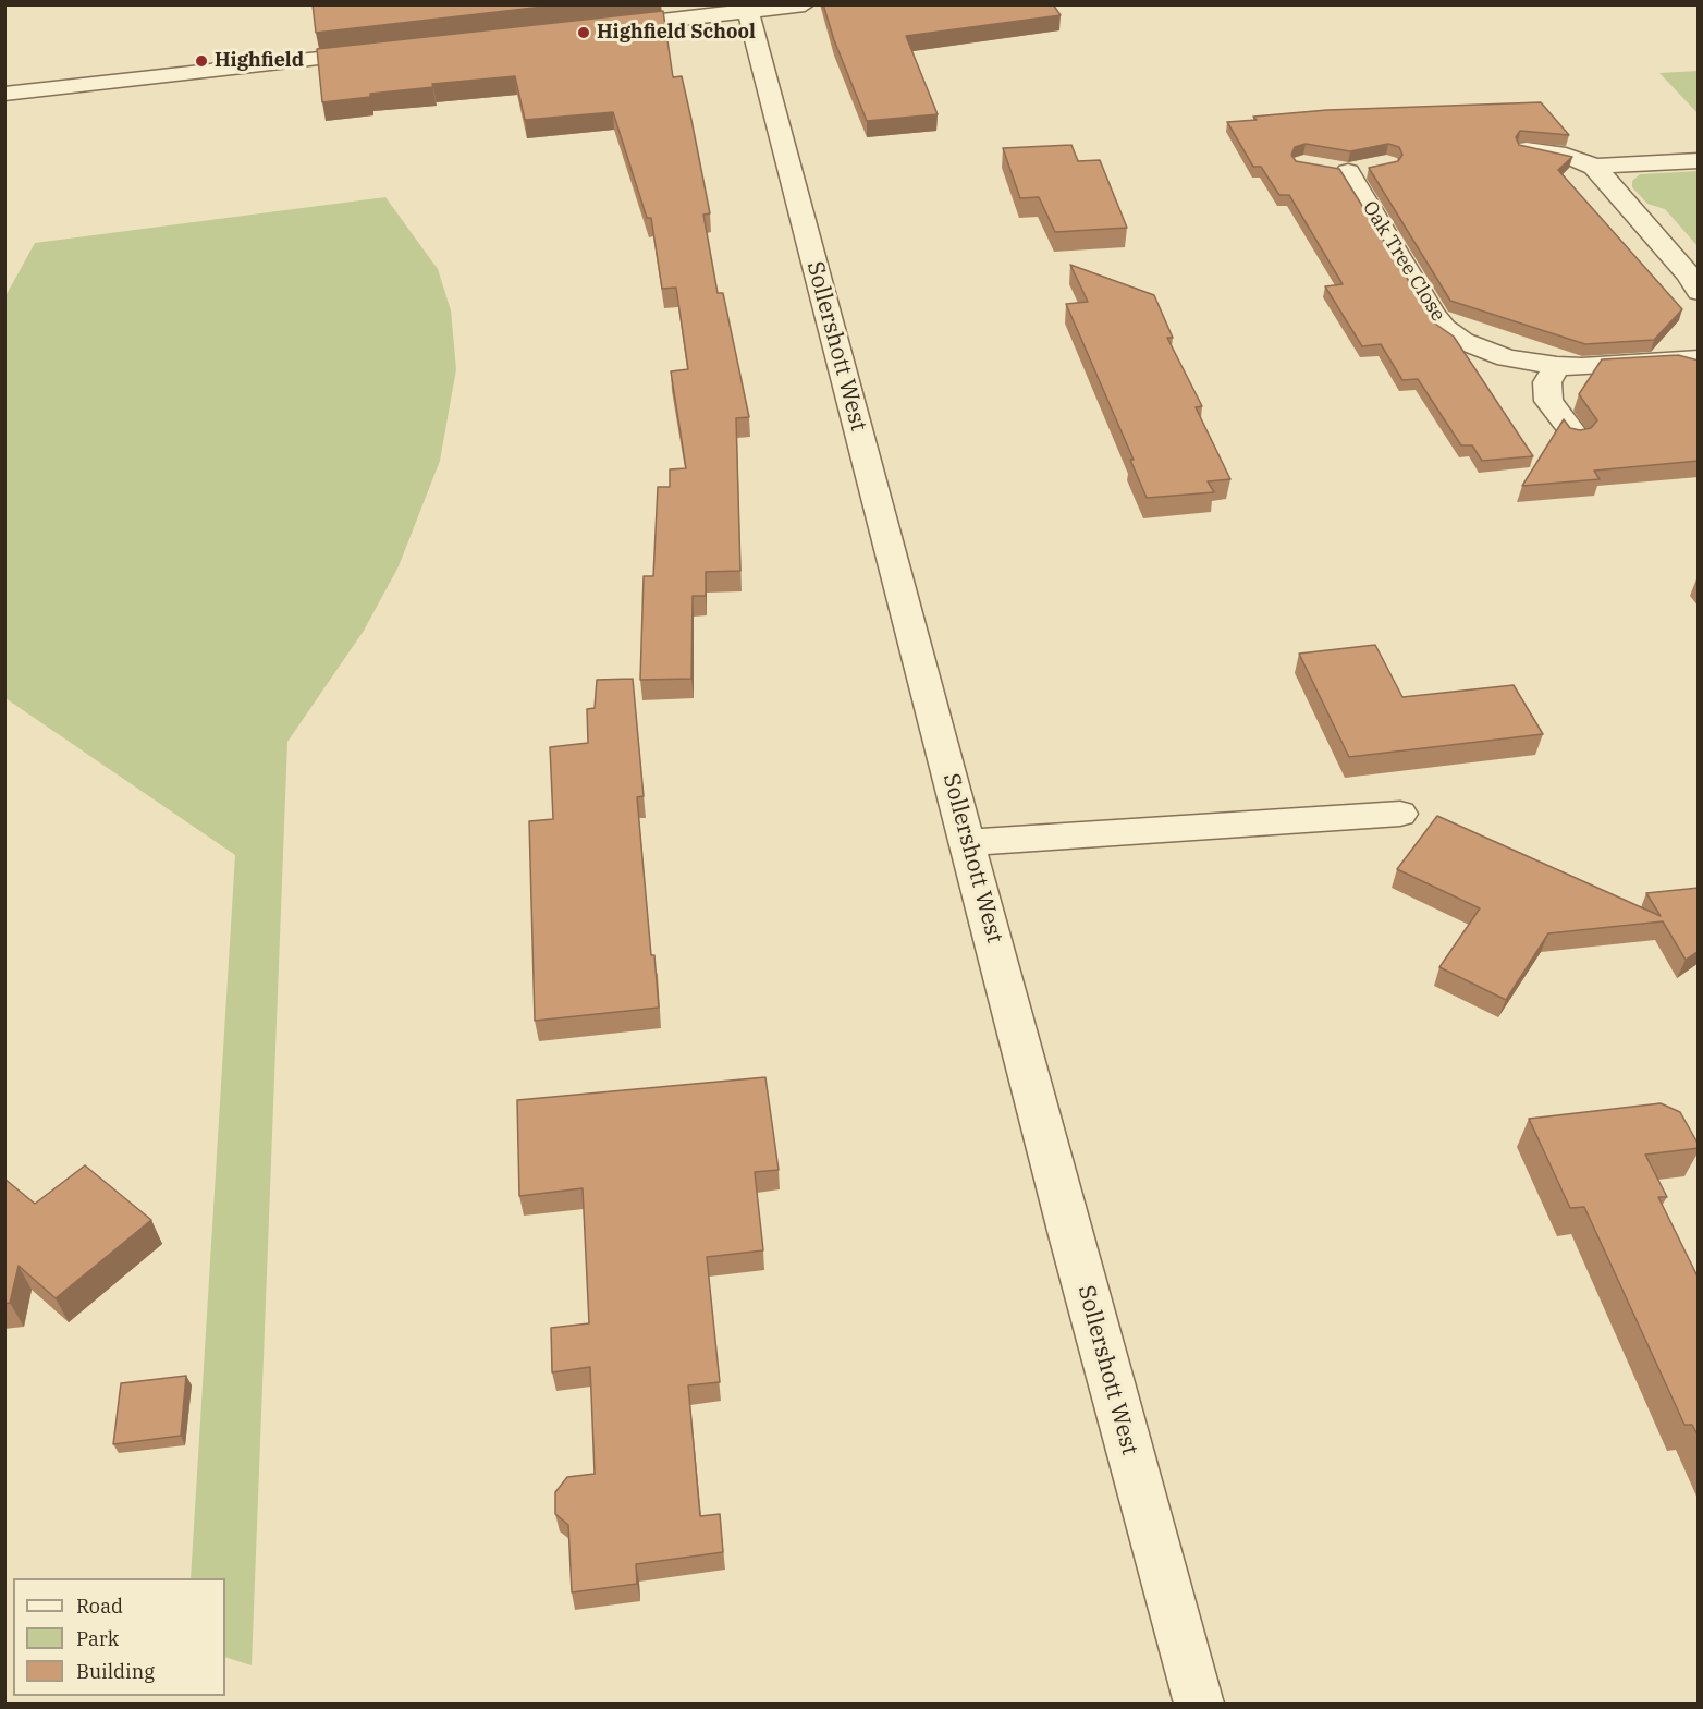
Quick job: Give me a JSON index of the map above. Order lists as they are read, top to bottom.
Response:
{
  "streets": {
    "street": ["Oak Tree Close", "Sollershott West"]
  },
  "places": ["Highfield School", "Highfield"],
  "legend": ["Road", "Park", "Building"]
}
